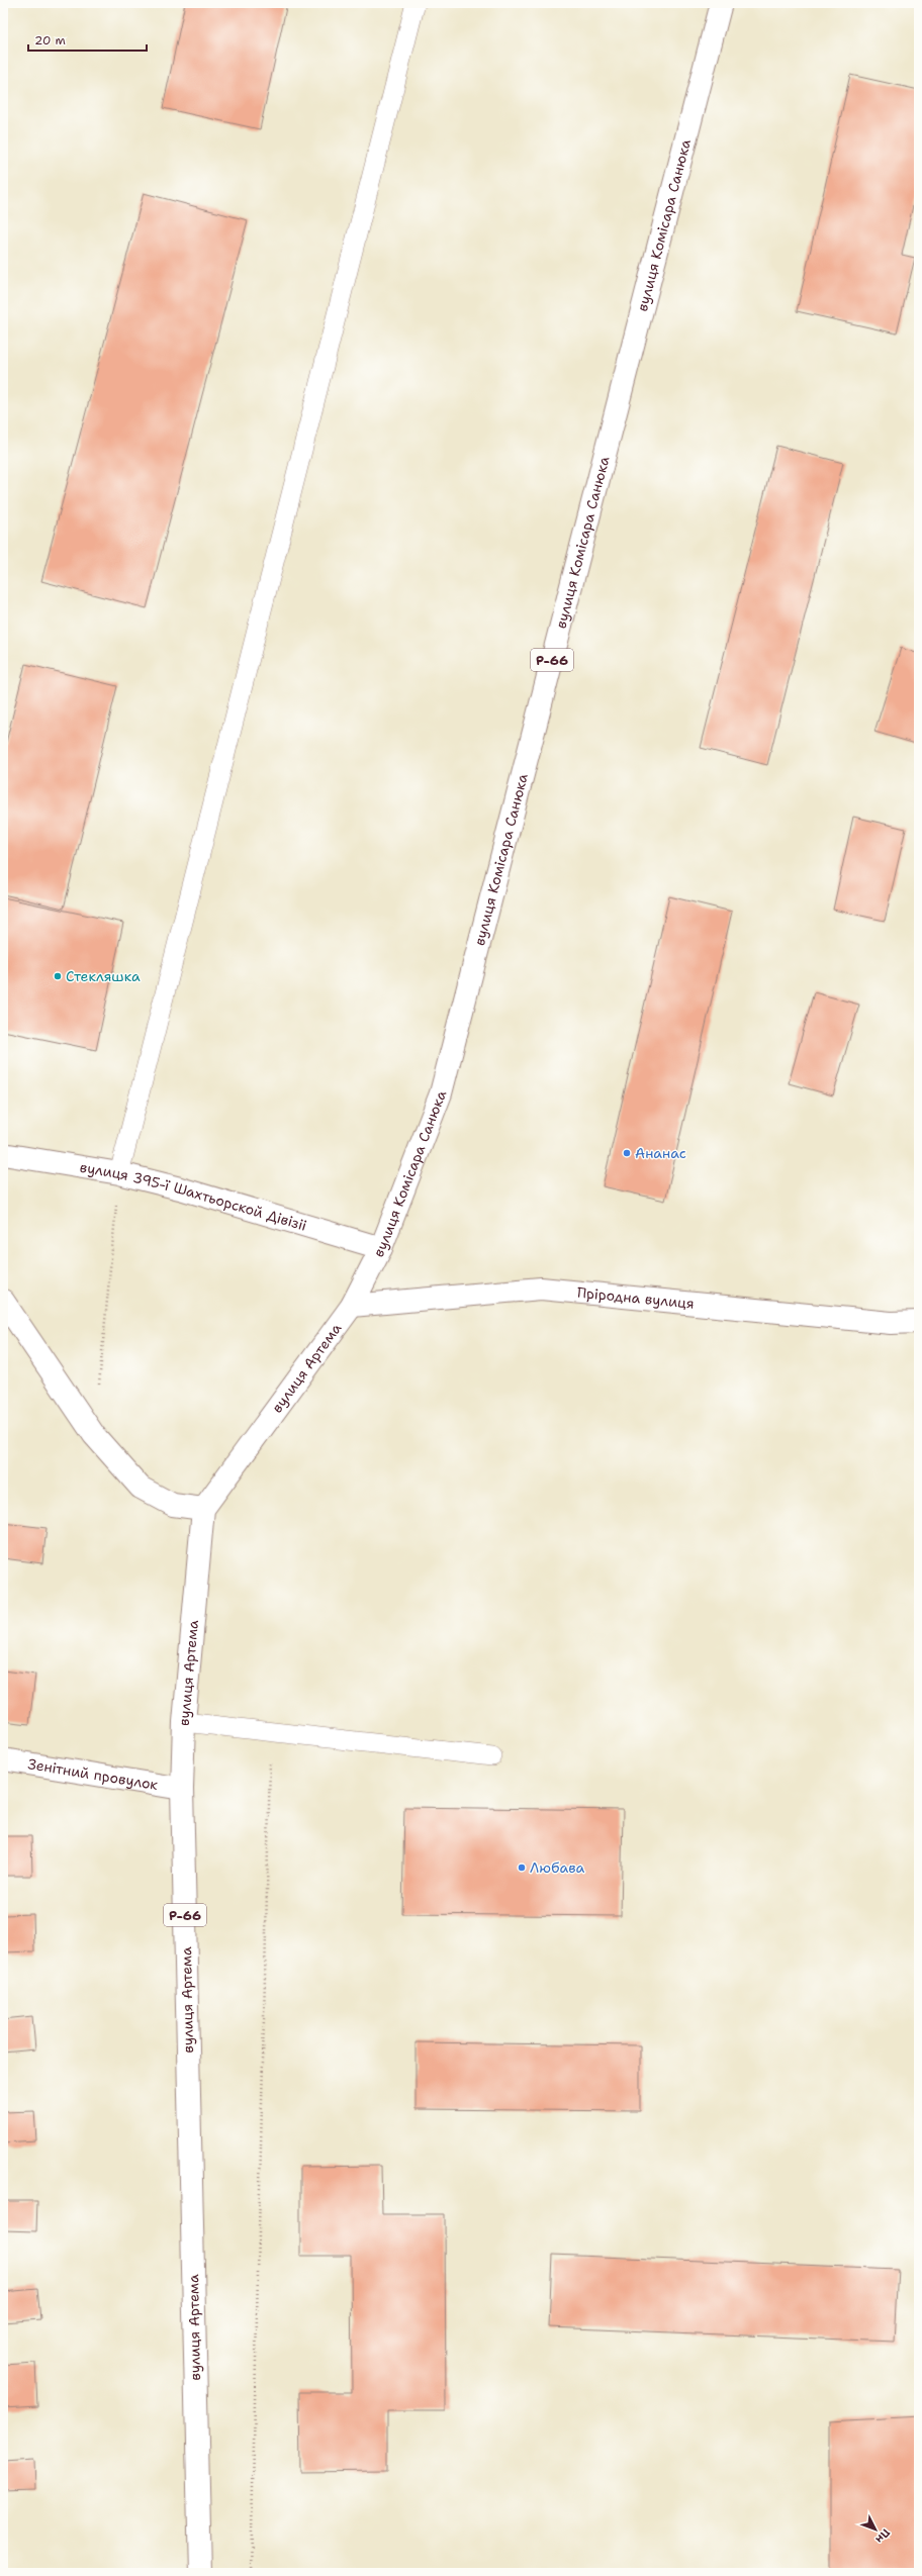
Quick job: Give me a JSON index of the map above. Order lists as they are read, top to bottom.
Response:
{
  "streets": {
    "main road": [
      "вулиця Комісара Санюка",
      "Р-66",
      "вулиця 395-ї Шахтьорской Дівізіі",
      "Пріродна вулиця",
      "вулиця Артема",
      "Зенітний провулок"
    ]
  },
  "crossings": [
    ["вулиця Комісара Санюка", "вулиця 395-ї Шахтьорской Дівізіі"],
    ["вулиця Комісара Санюка", "Пріродна вулиця"],
    ["вулиця Комісара Санюка", "вулиця Артема"],
    ["Пріродна вулиця", "вулиця Артема"],
    ["вулиця Артема", "Зенітний провулок"]
  ],
  "places": ["Стекляшка", "Ананас", "Любава"],
  "scale_bar": "20 m",
  "north": "bottom right"
}
